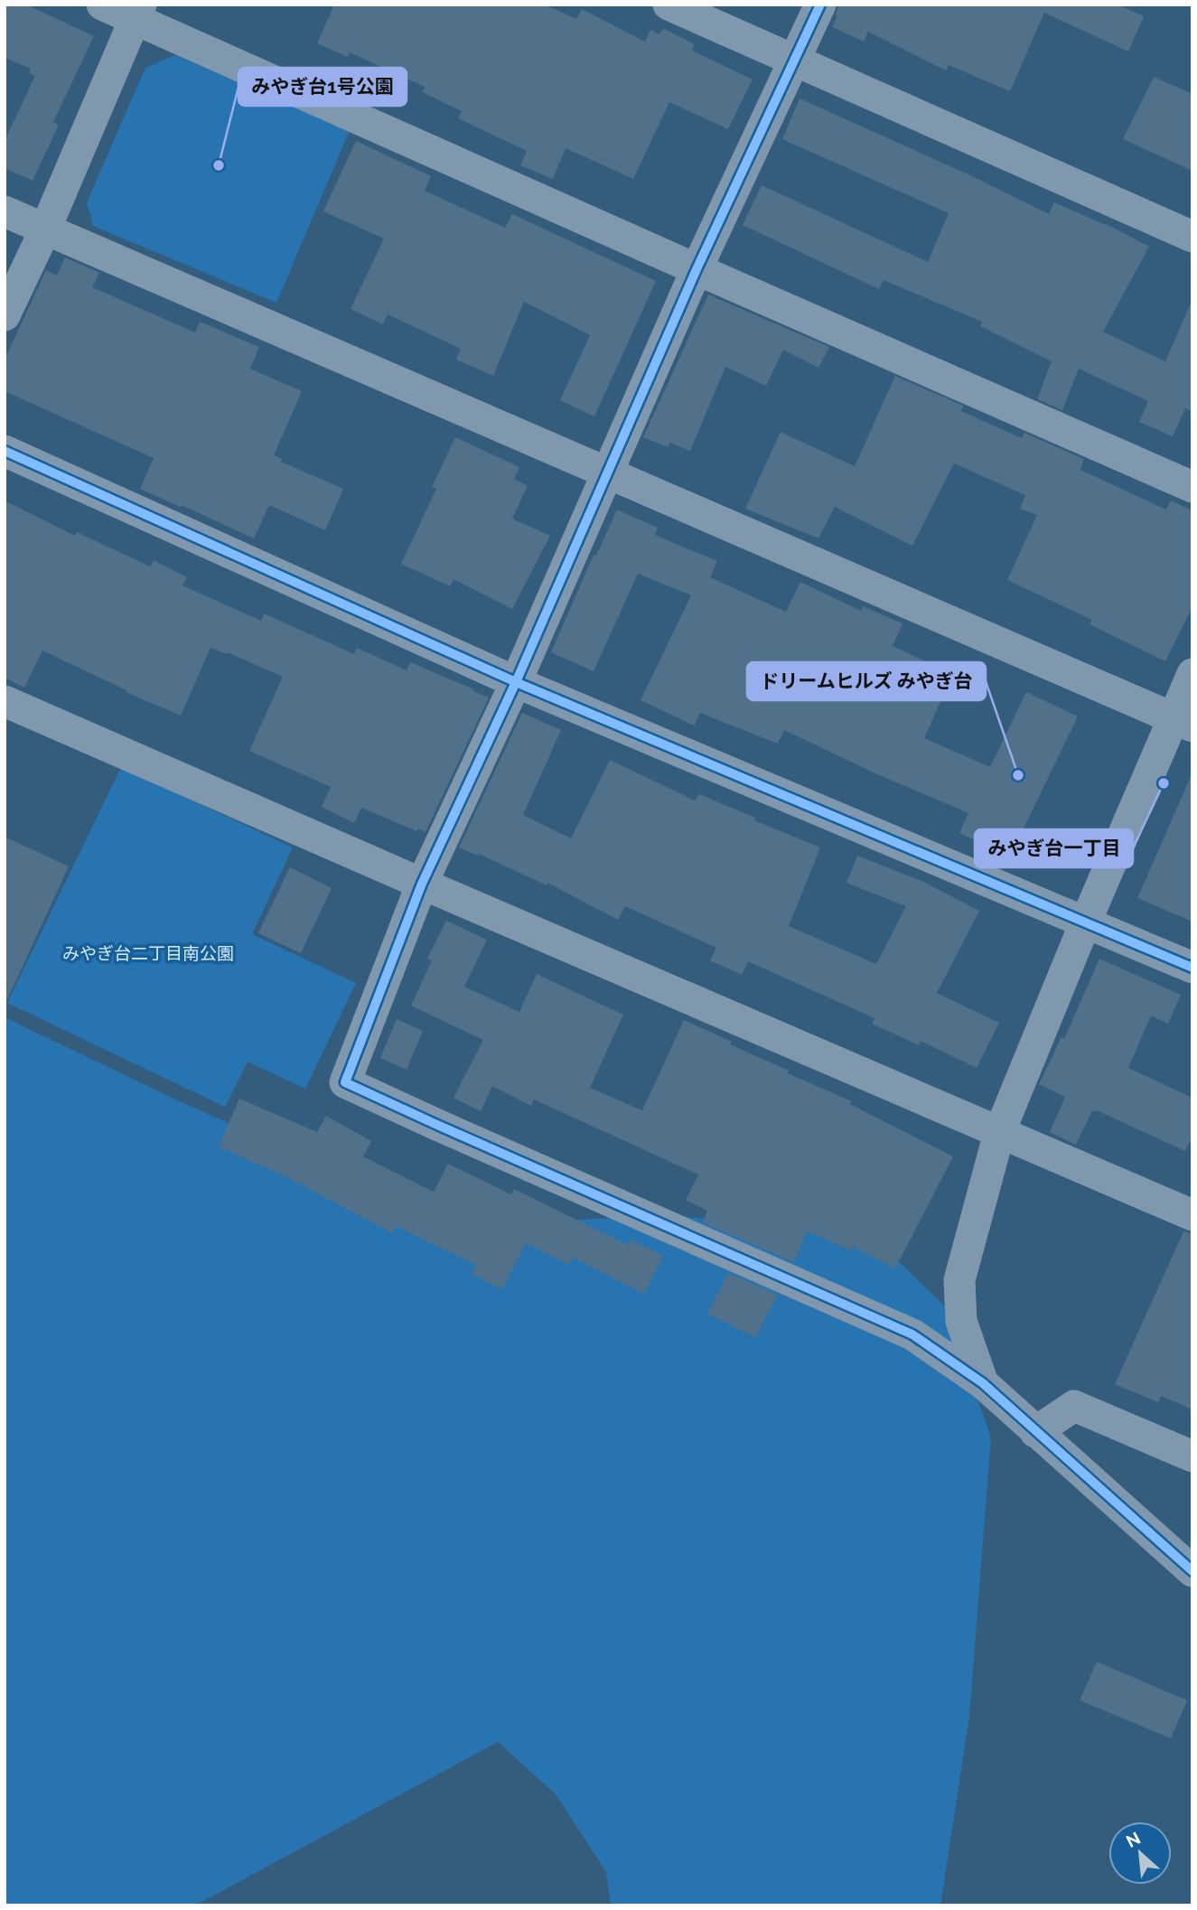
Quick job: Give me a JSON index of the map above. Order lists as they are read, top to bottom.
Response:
{
  "parks": ["みやぎ台二丁目南公園"],
  "places": ["みやぎ台1号公園", "ドリームヒルズ みやぎ台", "みやぎ台一丁目"],
  "north": "top left"
}
